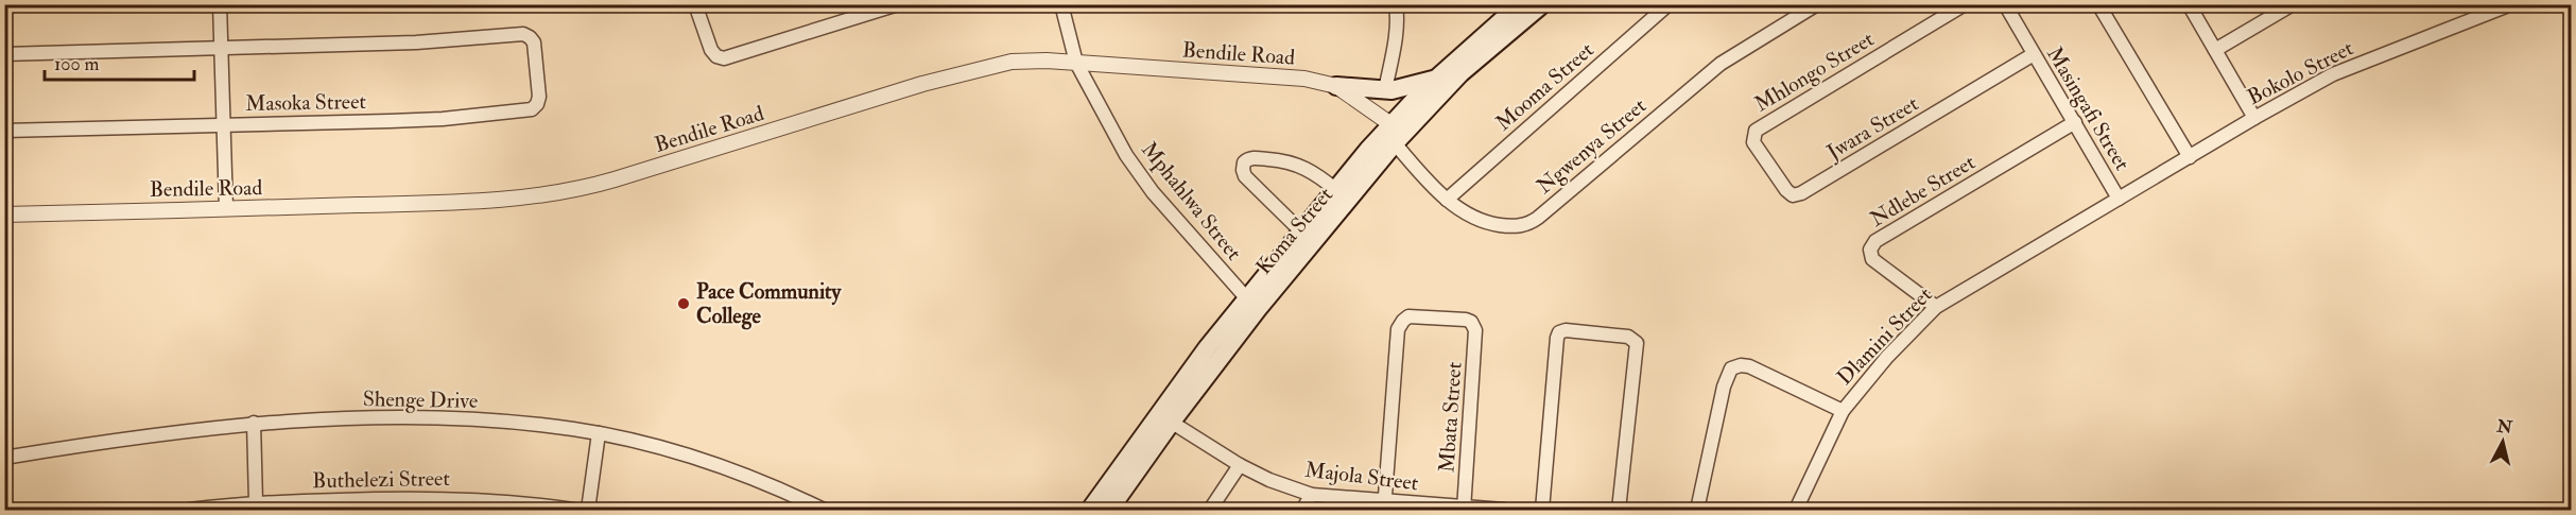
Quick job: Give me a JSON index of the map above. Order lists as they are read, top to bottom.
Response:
{
  "streets": {
    "main road": ["Koma Street"],
    "street": [
      "Bendile Road",
      "Mhlongo Street",
      "Bokolo Street",
      "Mooma Street",
      "Masoka Street",
      "Masingafi Street",
      "Jwara Street",
      "Ngwenya Street",
      "Ndlebe Street",
      "Mphahlwa Street",
      "Dlamini Street",
      "Shenge Drive",
      "Mbata Street",
      "Majola Street",
      "Buthelezi Street"
    ]
  },
  "crossings": [
    ["Bendile Road", "Ngwenya Street"],
    ["Bendile Road", "Mphahlwa Street"],
    ["Bendile Road", "Koma Street"],
    ["Mhlongo Street", "Jwara Street"],
    ["Bokolo Street", "Masingafi Street"],
    ["Bokolo Street", "Dlamini Street"],
    ["Mooma Street", "Ngwenya Street"],
    ["Masingafi Street", "Jwara Street"],
    ["Masingafi Street", "Ndlebe Street"],
    ["Masingafi Street", "Dlamini Street"],
    ["Ngwenya Street", "Koma Street"],
    ["Ndlebe Street", "Dlamini Street"],
    ["Mphahlwa Street", "Koma Street"],
    ["Koma Street", "Majola Street"],
    ["Mbata Street", "Majola Street"]
  ],
  "places": ["Pace Community College"],
  "scale_bar": "100 m",
  "north": "top"
}
